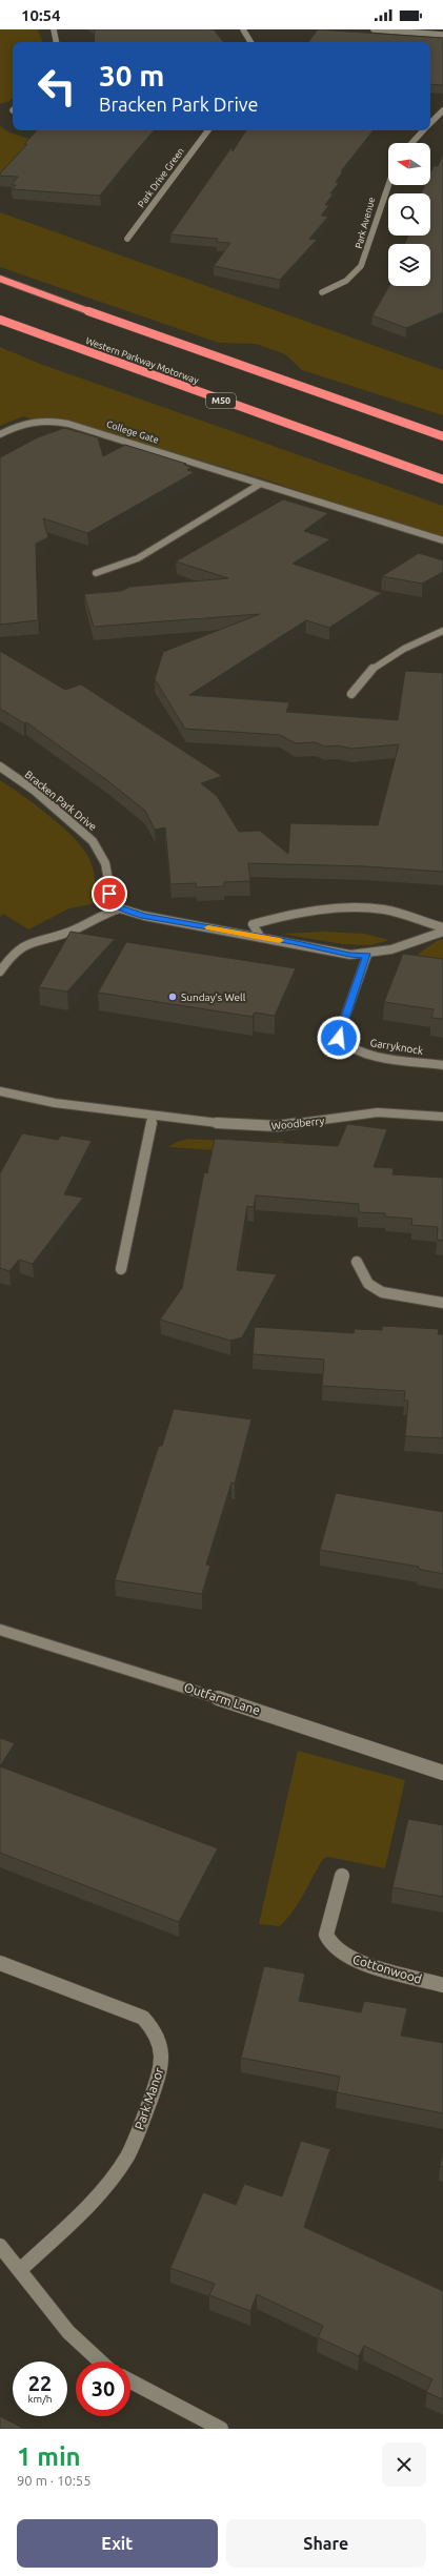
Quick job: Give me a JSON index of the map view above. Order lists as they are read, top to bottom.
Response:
{
  "streets": {
    "highway": ["Western Parkway Motorway", "M50"],
    "street": [
      "Park Drive Green",
      "Park Avenue",
      "College Gate",
      "Bracken Park Drive",
      "Garryknock",
      "Woodberry",
      "Outfarm Lane",
      "Cottonwood",
      "Park Manor"
    ]
  },
  "places": ["Sunday's Well"],
  "north": "left",
  "page": {
    "status": "10:54",
    "turn": ["30 m", "Bracken Park Drive"],
    "speed": "22 km/h",
    "limit": "30",
    "heading": ["1 min", "90 m · 10:55"],
    "buttons": ["Exit", "Share"]
  }
}
